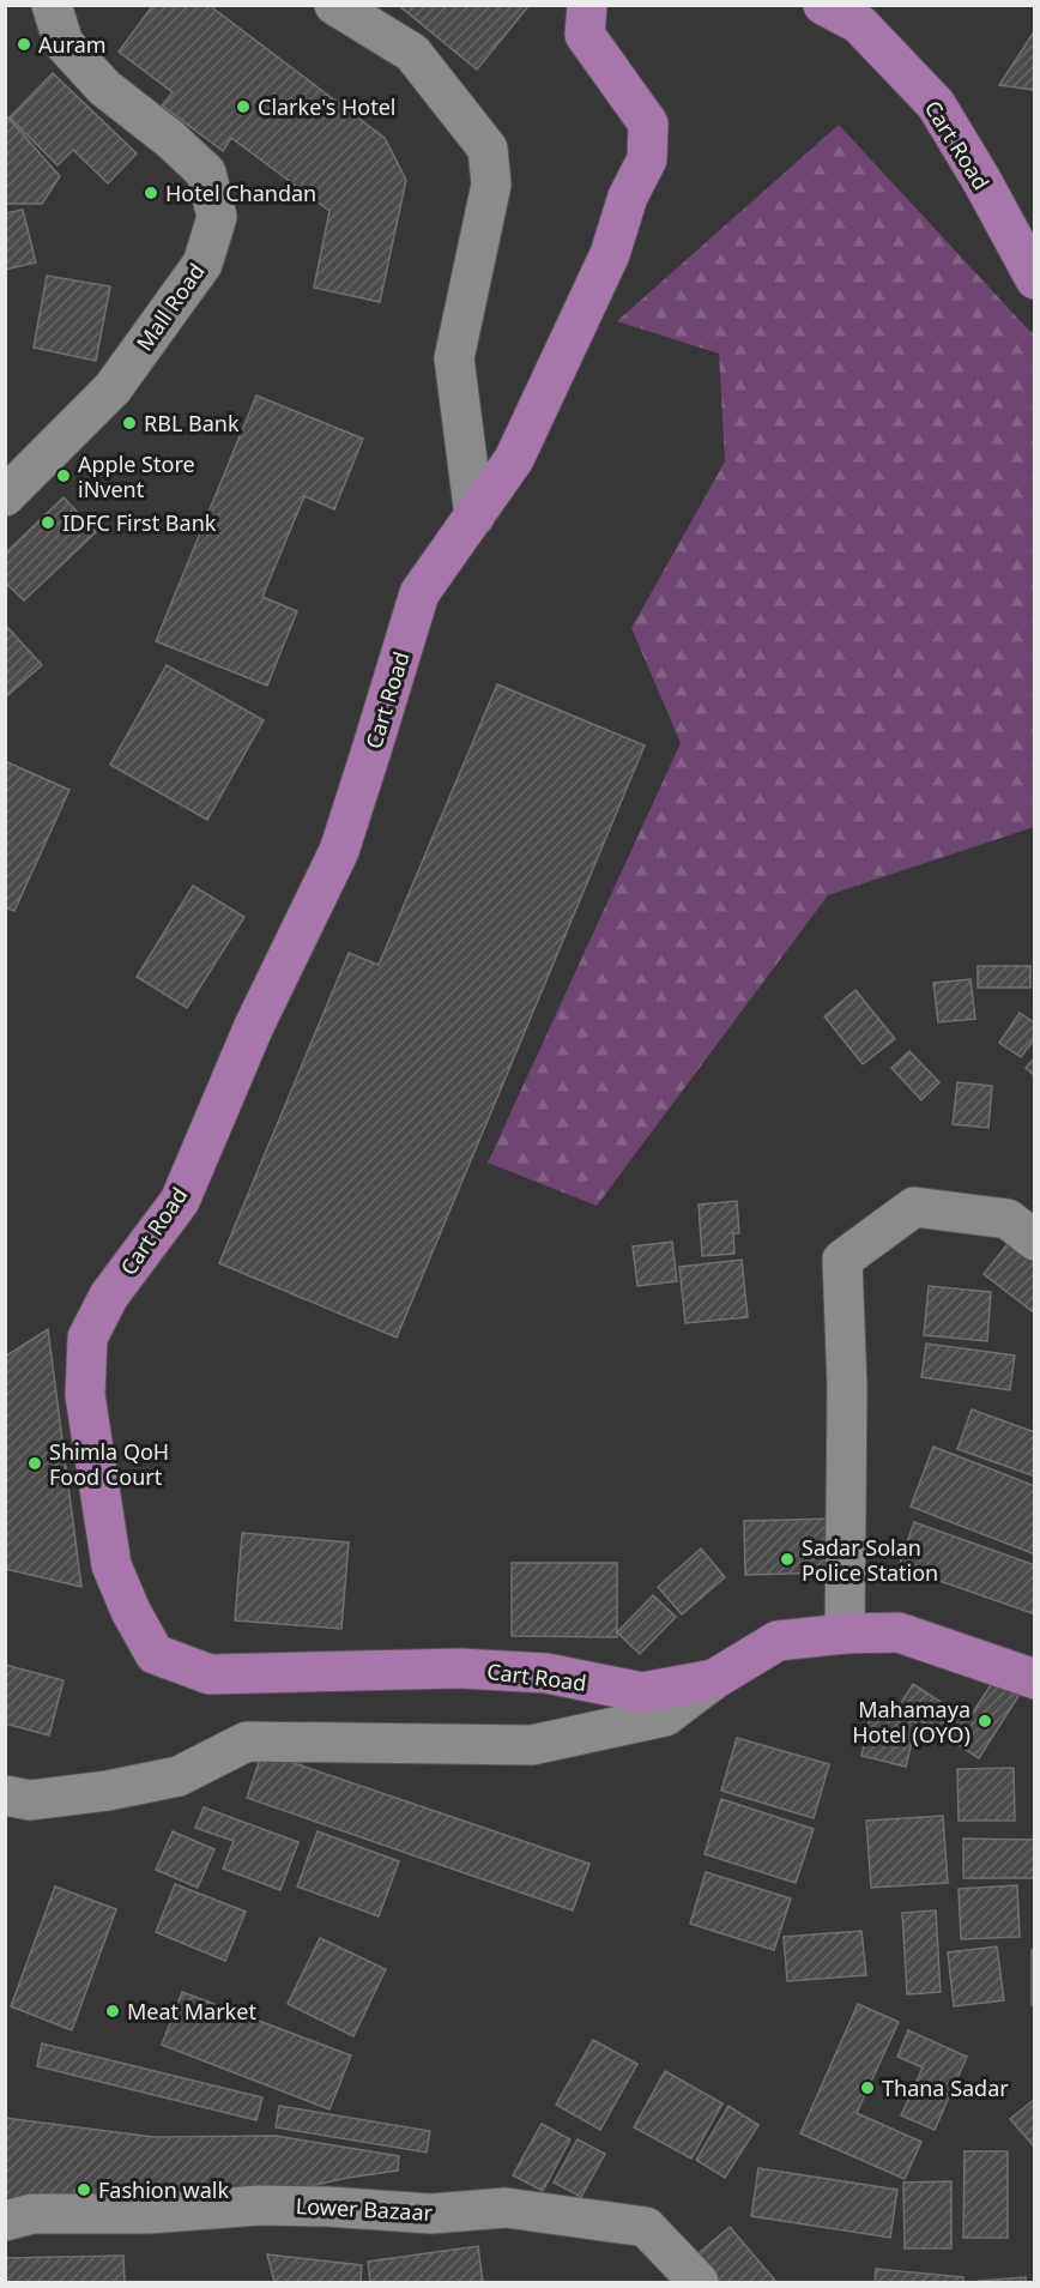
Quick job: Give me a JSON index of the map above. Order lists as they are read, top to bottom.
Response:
{
  "streets": {
    "main road": ["Cart Road"],
    "street": ["Mall Road", "Lower Bazaar"]
  },
  "places": [
    "Auram",
    "Clarke's Hotel",
    "Hotel Chandan",
    "RBL Bank",
    "Apple Store iNvent",
    "IDFC First Bank",
    "Shimla QoH Food Court",
    "Sadar Solan Police Station",
    "Mahamaya Hotel (OYO)",
    "Meat Market",
    "Thana Sadar",
    "Fashion walk"
  ]
}
